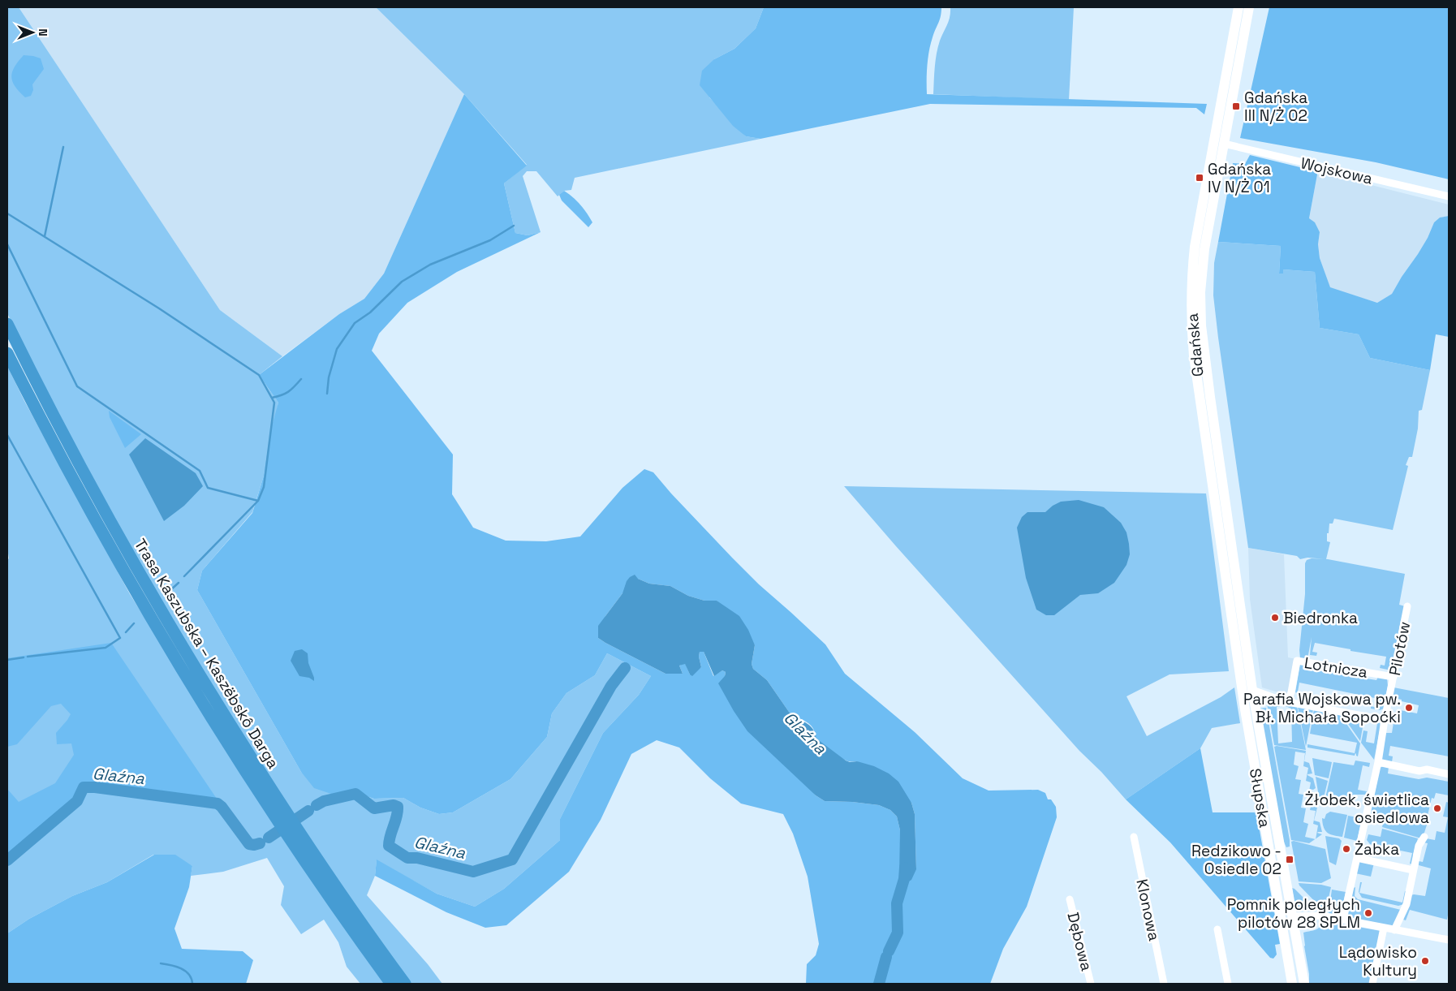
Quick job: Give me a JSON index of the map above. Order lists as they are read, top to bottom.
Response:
{
  "streets": {
    "highway": ["Trasa Kaszubska – Kaszëbskô Darga"],
    "main road": ["Gdańska", "Słupska"],
    "street": [
      "Wojskowa",
      "Pilotów",
      "Lotnicza",
      "Klonowa",
      "Dębowa"
    ]
  },
  "crossings": [
    ["Wojskowa", "Gdańska"],
    ["Gdańska", "Słupska"],
    ["Pilotów", "Lotnicza"]
  ],
  "water": ["Glaźna"],
  "places": {
    "transit": ["Gdańska III N/Ż 02", "Gdańska IV N/Ż 01", "Redzikowo - Osiedle 02"],
    "other": [
      "Biedronka",
      "Parafia Wojskowa pw. Bł. Michała Sopoćki",
      "Żłobek, świetlica osiedlowa",
      "Żabka",
      "Pomnik poległych pilotów 28 SPLM",
      "Lądowisko Kultury"
    ]
  },
  "north": "right"
}
